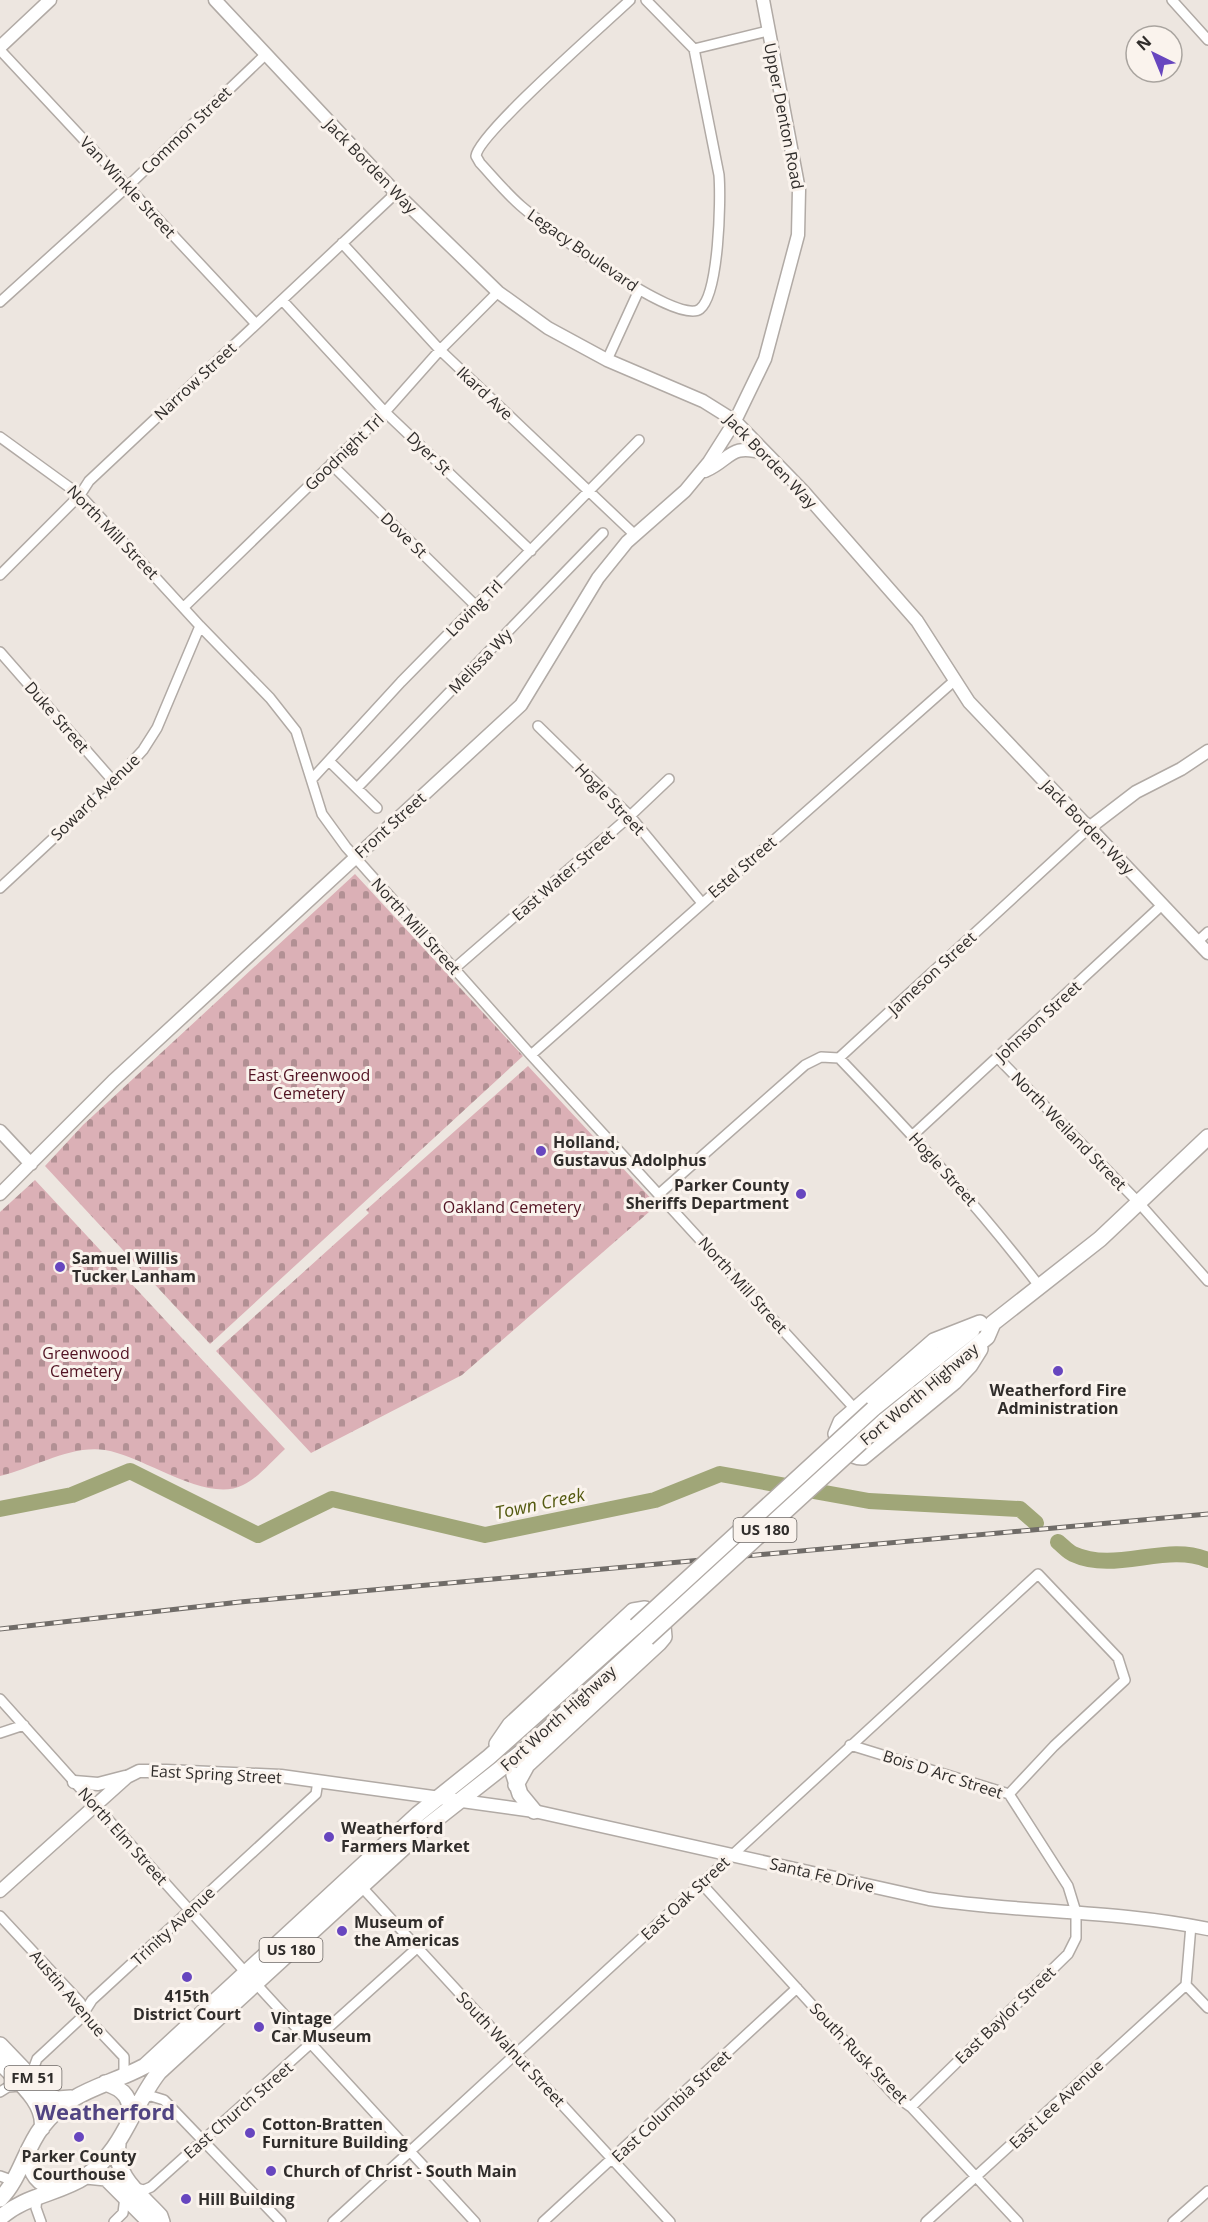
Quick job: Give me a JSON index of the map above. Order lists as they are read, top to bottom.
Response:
{
  "streets": {
    "main road": ["Fort Worth Highway", "US 180", "FM 51"],
    "street": [
      "Upper Denton Road",
      "Common Street",
      "Jack Borden Way",
      "Van Winkle Street",
      "Legacy Boulevard",
      "Narrow Street",
      "Ikard Ave",
      "Goodnight Trl",
      "Dyer St",
      "North Mill Street",
      "Dove St",
      "Loving Trl",
      "Melissa Wy",
      "Duke Street",
      "Soward Avenue",
      "Hogle Street",
      "Front Street",
      "Estel Street",
      "East Water Street",
      "Jameson Street",
      "Johnson Street",
      "North Weiland Street",
      "East Spring Street",
      "Bois D Arc Street",
      "North Elm Street",
      "Santa Fe Drive",
      "East Oak Street",
      "Trinity Avenue",
      "Austin Avenue",
      "East Baylor Street",
      "South Walnut Street",
      "South Rusk Street",
      "East Lee Avenue",
      "East Columbia Street",
      "East Church Street"
    ]
  },
  "crossings": [
    ["Upper Denton Road", "Jack Borden Way"],
    ["Upper Denton Road", "Front Street"],
    ["Common Street", "Jack Borden Way"],
    ["Common Street", "Van Winkle Street"],
    ["Jack Borden Way", "Narrow Street"],
    ["Jack Borden Way", "Goodnight Trl"],
    ["Jack Borden Way", "Front Street"],
    ["Jack Borden Way", "Estel Street"],
    ["Jack Borden Way", "Jameson Street"],
    ["Jack Borden Way", "Johnson Street"],
    ["Van Winkle Street", "Narrow Street"],
    ["Narrow Street", "Ikard Ave"],
    ["Narrow Street", "Dyer St"],
    ["Narrow Street", "North Mill Street"],
    ["Ikard Ave", "Goodnight Trl"],
    ["Ikard Ave", "Loving Trl"],
    ["Ikard Ave", "Front Street"],
    ["Goodnight Trl", "Dyer St"],
    ["Goodnight Trl", "North Mill Street"],
    ["Goodnight Trl", "Dove St"],
    ["Dyer St", "Loving Trl"],
    ["North Mill Street", "Loving Trl"],
    ["North Mill Street", "Soward Avenue"],
    ["North Mill Street", "Front Street"],
    ["North Mill Street", "Estel Street"],
    ["North Mill Street", "East Water Street"],
    ["Dove St", "Loving Trl"],
    ["Duke Street", "Soward Avenue"],
    ["Hogle Street", "Estel Street"],
    ["Hogle Street", "East Water Street"],
    ["Hogle Street", "Jameson Street"],
    ["Hogle Street", "Johnson Street"],
    ["Hogle Street", "Fort Worth Highway"],
    ["Johnson Street", "North Weiland Street"],
    ["North Weiland Street", "Fort Worth Highway"],
    ["Fort Worth Highway", "US 180"],
    ["Fort Worth Highway", "East Spring Street"],
    ["Fort Worth Highway", "North Elm Street"],
    ["Fort Worth Highway", "Santa Fe Drive"],
    ["Fort Worth Highway", "Austin Avenue"],
    ["Fort Worth Highway", "South Walnut Street"],
    ["US 180", "Austin Avenue"],
    ["US 180", "FM 51"],
    ["East Spring Street", "North Elm Street"],
    ["East Spring Street", "Santa Fe Drive"],
    ["East Spring Street", "Trinity Avenue"],
    ["Bois D Arc Street", "Santa Fe Drive"],
    ["Bois D Arc Street", "East Oak Street"],
    ["Bois D Arc Street", "East Baylor Street"],
    ["North Elm Street", "East Oak Street"],
    ["North Elm Street", "Trinity Avenue"],
    ["North Elm Street", "East Church Street"],
    ["Santa Fe Drive", "East Oak Street"],
    ["Santa Fe Drive", "East Baylor Street"],
    ["East Oak Street", "South Walnut Street"],
    ["East Oak Street", "South Rusk Street"],
    ["Trinity Avenue", "Austin Avenue"],
    ["Trinity Avenue", "FM 51"],
    ["East Baylor Street", "South Rusk Street"],
    ["South Walnut Street", "East Columbia Street"],
    ["South Walnut Street", "East Church Street"],
    ["South Rusk Street", "East Lee Avenue"],
    ["South Rusk Street", "East Columbia Street"]
  ],
  "districts": ["Weatherford"],
  "water": ["Town Creek"],
  "parks": ["East Greenwood Cemetery", "Oakland Cemetery", "Greenwood Cemetery"],
  "places": [
    "Holland, Gustavus Adolphus",
    "Parker County Sheriffs Department",
    "Samuel Willis Tucker Lanham",
    "Weatherford Fire Administration",
    "Weatherford Farmers Market",
    "Museum of the Americas",
    "415th District Court",
    "Vintage Car Museum",
    "Cotton-Bratten Furniture Building",
    "Parker County Courthouse",
    "Church of Christ - South Main",
    "Hill Building"
  ],
  "north": "top left"
}
